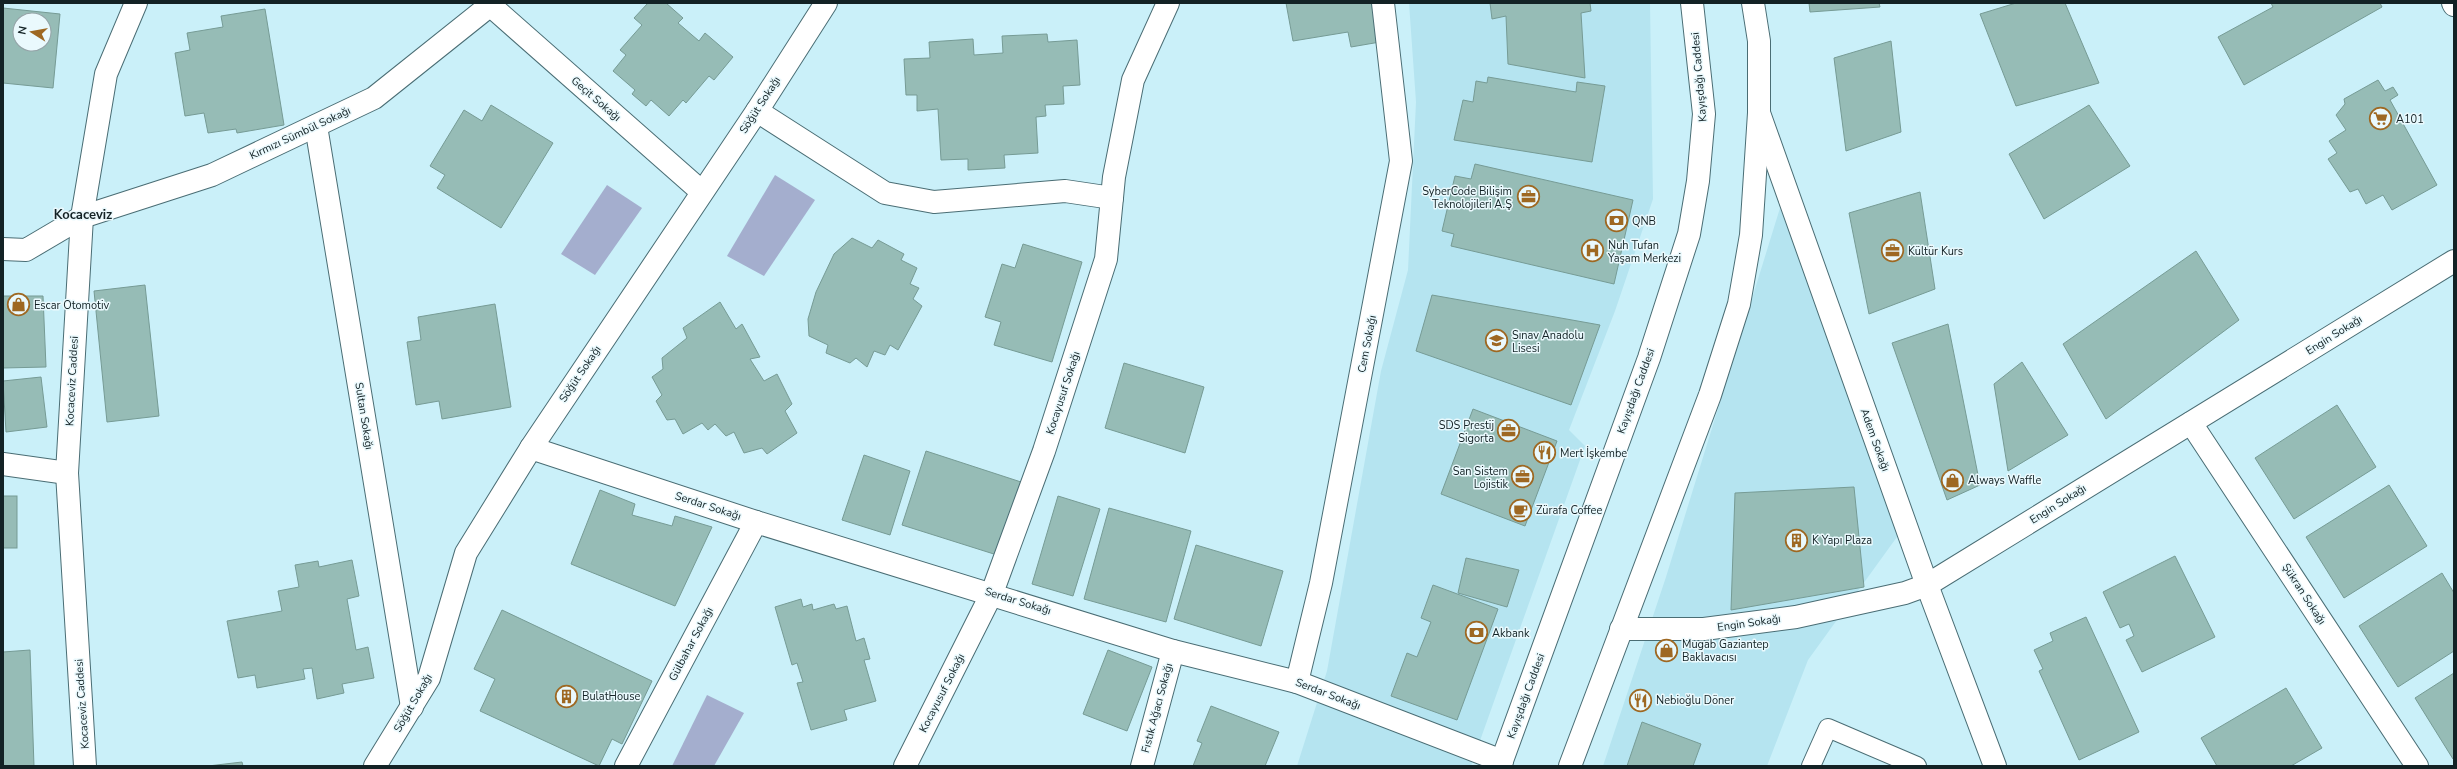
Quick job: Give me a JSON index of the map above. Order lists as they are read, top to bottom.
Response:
{
  "streets": {
    "street": [
      "Kayışdağı Caddesi",
      "Geçit Sokağı",
      "Söğüt Sokağı",
      "Kırmızı Sümbül Sokağı",
      "Engin Sokağı",
      "Cem Sokağı",
      "Kocaceviz Caddesi",
      "Kocayusuf Sokağı",
      "Sultan Sokağı",
      "Adem Sokağı",
      "Serdar Sokağı",
      "Şükran Sokağı",
      "Gülbahar Sokağı",
      "Fıstık Ağacı Sokağı"
    ]
  },
  "crossings": [
    ["Kayışdağı Caddesi", "Serdar Sokağı"],
    ["Geçit Sokağı", "Söğüt Sokağı"],
    ["Geçit Sokağı", "Kırmızı Sümbül Sokağı"],
    ["Söğüt Sokağı", "Sultan Sokağı"],
    ["Söğüt Sokağı", "Serdar Sokağı"],
    ["Kırmızı Sümbül Sokağı", "Kocaceviz Caddesi"],
    ["Kırmızı Sümbül Sokağı", "Sultan Sokağı"],
    ["Engin Sokağı", "Adem Sokağı"],
    ["Engin Sokağı", "Şükran Sokağı"],
    ["Cem Sokağı", "Serdar Sokağı"],
    ["Kocayusuf Sokağı", "Serdar Sokağı"],
    ["Serdar Sokağı", "Gülbahar Sokağı"],
    ["Serdar Sokağı", "Fıstık Ağacı Sokağı"]
  ],
  "districts": ["Kocaceviz"],
  "places": {
    "supermarket": ["A101"],
    "office": [
      "SyberCode Bilişim Teknolojileri A.Ş",
      "Kültür Kurs",
      "SDS Prestij Sigorta",
      "San Sistem Lojistik"
    ],
    "bank": ["QNB", "Akbank"],
    "hospital": ["Nuh Tufan Yaşam Merkezi"],
    "shop": ["Escar Otomotiv", "Always Waffle", "Mugab Gaziantep Baklavacısı"],
    "school or university": ["Sınav Anadolu Lisesi"],
    "restaurant": ["Mert İşkembe", "Nebioğlu Döner"],
    "cafe": ["Zürafa Coffee"],
    "building": ["K Yapı Plaza", "BulatHouse"]
  },
  "north": "left"
}
